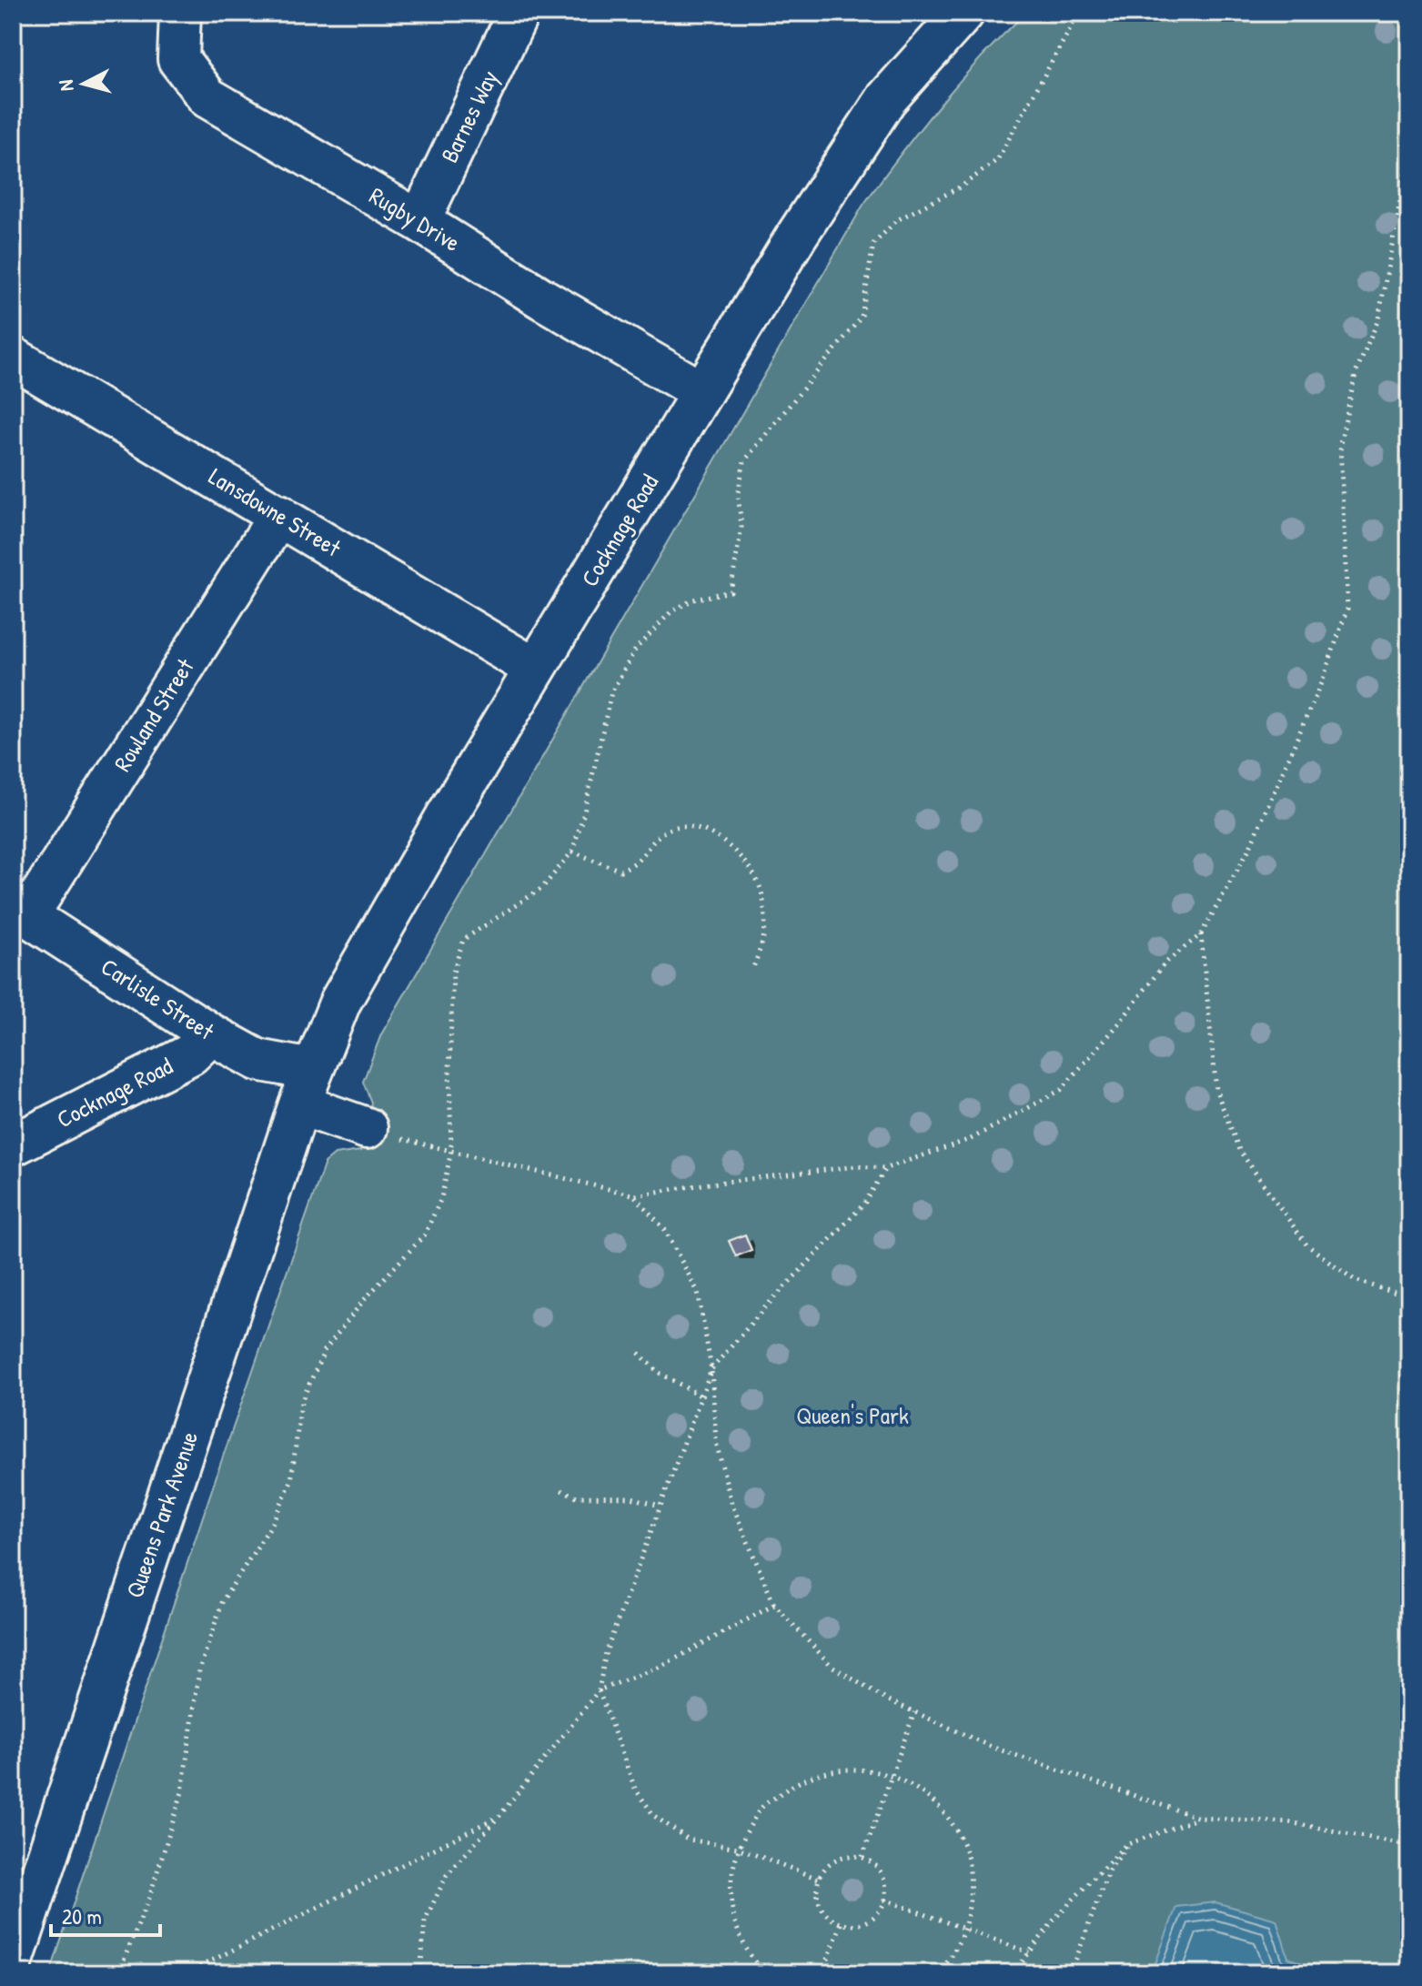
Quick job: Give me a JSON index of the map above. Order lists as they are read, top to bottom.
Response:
{
  "streets": {
    "street": [
      "Barnes Way",
      "Rugby Drive",
      "Lansdowne Street",
      "Cocknage Road",
      "Rowland Street",
      "Carlisle Street",
      "Queens Park Avenue"
    ]
  },
  "crossings": [
    ["Barnes Way", "Rugby Drive"],
    ["Rugby Drive", "Cocknage Road"],
    ["Lansdowne Street", "Cocknage Road"],
    ["Lansdowne Street", "Rowland Street"],
    ["Cocknage Road", "Carlisle Street"],
    ["Cocknage Road", "Queens Park Avenue"],
    ["Rowland Street", "Carlisle Street"],
    ["Carlisle Street", "Queens Park Avenue"]
  ],
  "parks": ["Queen's Park"],
  "scale_bar": "20 m",
  "north": "left"
}
